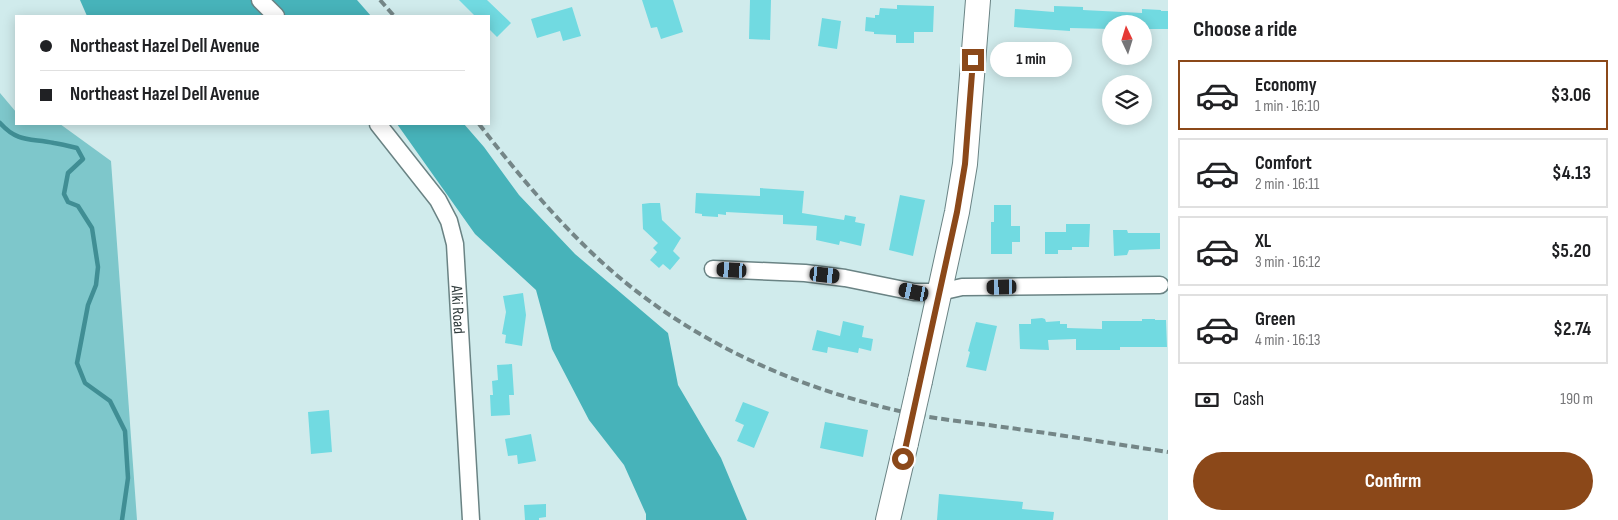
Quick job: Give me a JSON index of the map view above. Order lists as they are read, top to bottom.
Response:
{
  "streets": {
    "street": ["Alki Road"]
  },
  "north": "top",
  "page": {
    "heading": "Choose a ride",
    "banner": ["Northeast Hazel Dell Avenue", "Northeast Hazel Dell Avenue"],
    "bubble": "1 min",
    "list": [
      {
        "name": "Economy",
        "note": "1 min · 16:10",
        "value": "$3.06"
      },
      {
        "name": "Comfort",
        "note": "2 min · 16:11",
        "value": "$4.13"
      },
      {
        "name": "XL",
        "note": "3 min · 16:12",
        "value": "$5.20"
      },
      {
        "name": "Green",
        "note": "4 min · 16:13",
        "value": "$2.74"
      }
    ],
    "pay": ["Cash", "190 m"],
    "buttons": "Confirm"
  }
}
